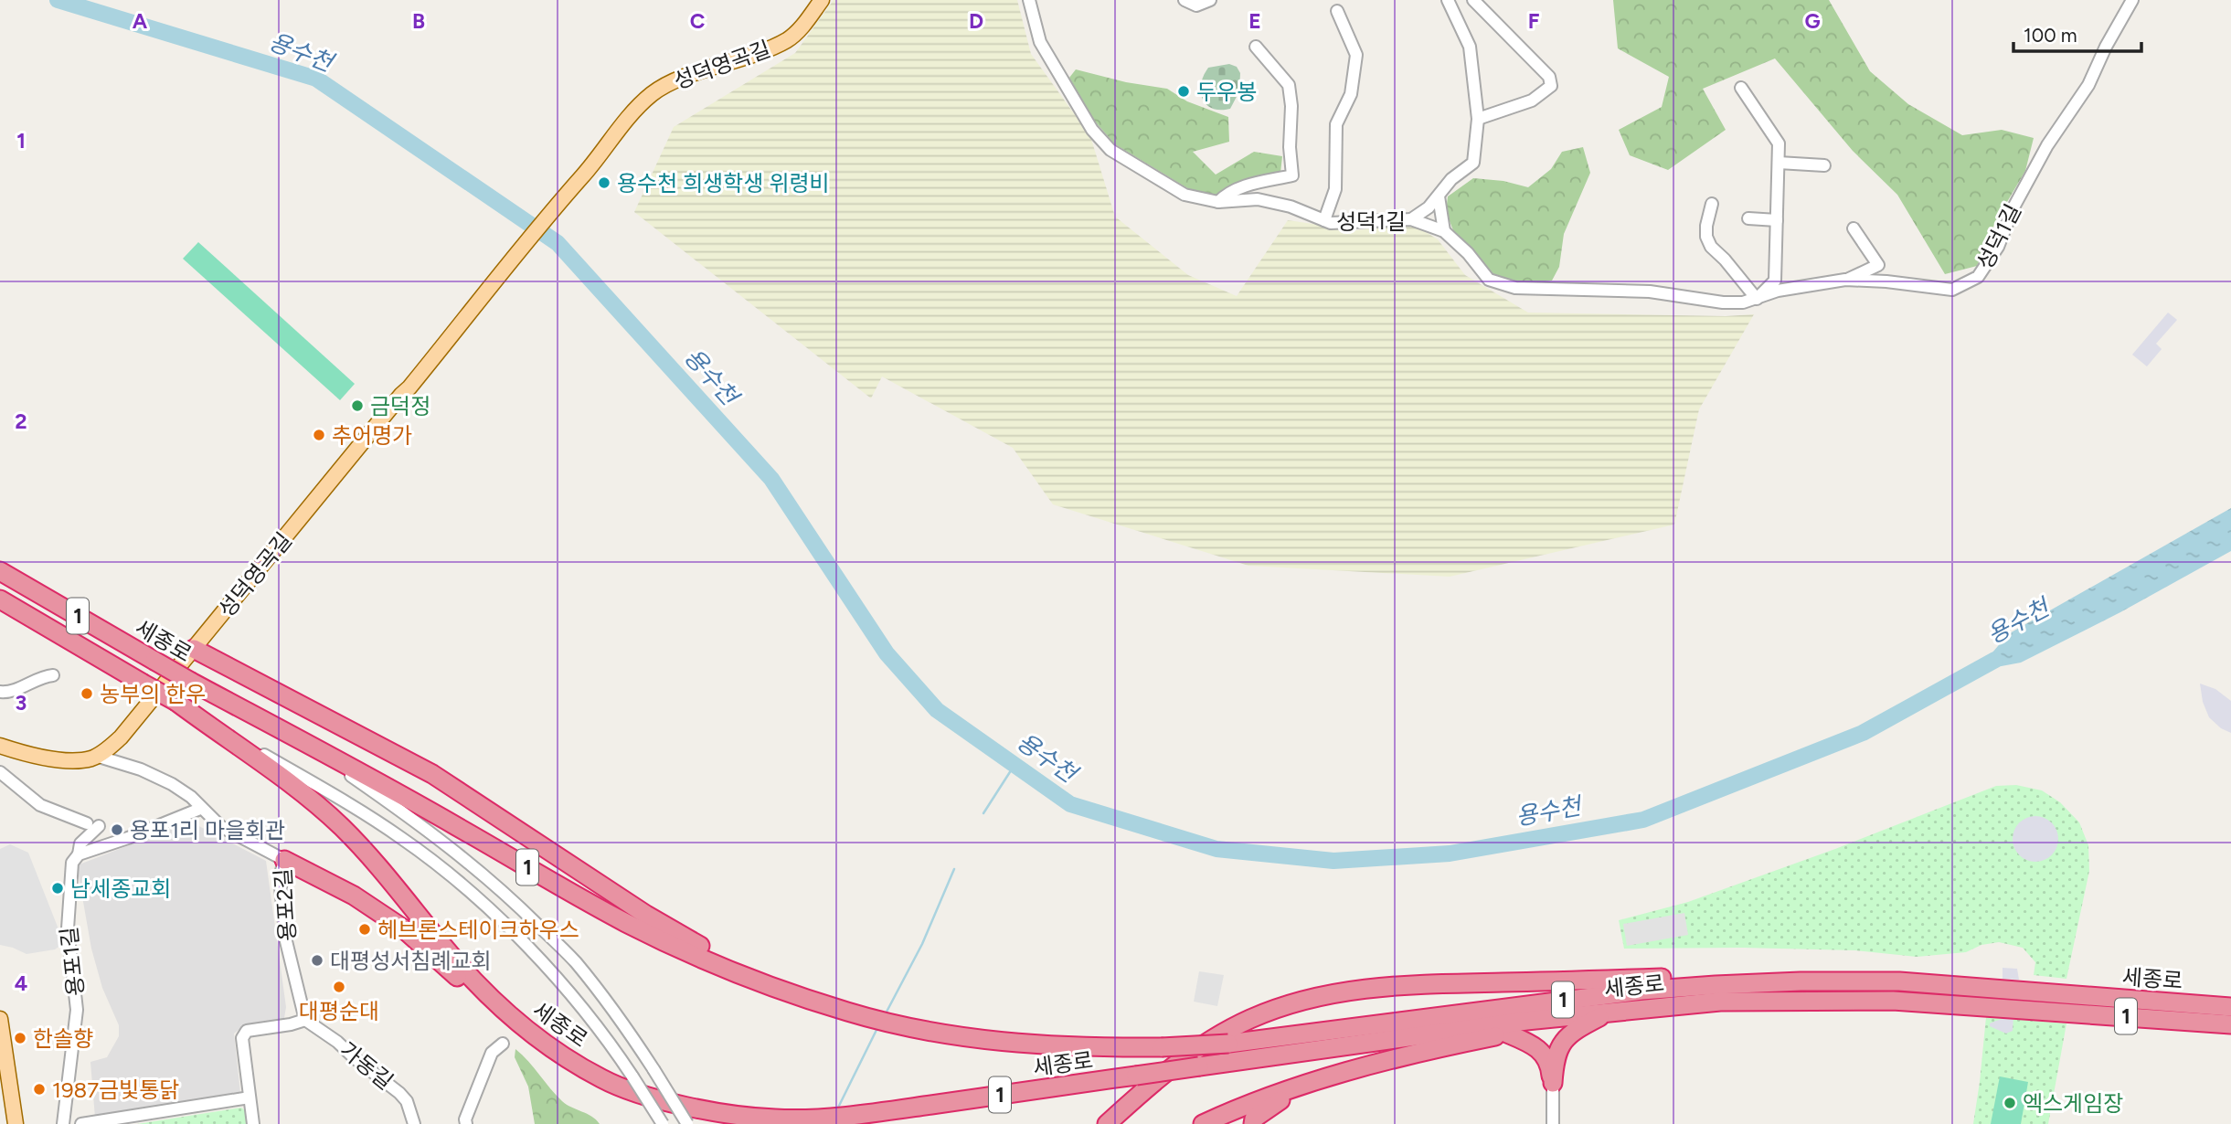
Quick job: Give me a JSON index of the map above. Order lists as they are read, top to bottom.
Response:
{
  "streets": {
    "highway": ["1", "세종로"],
    "main road": ["성덕영곡길", "용포2길"],
    "street": ["성덕1길", "용포1길", "가동길"]
  },
  "crossings": [
    ["성덕영곡길", "용포2길"],
    ["용포2길", "가동길"]
  ],
  "water": ["용수천"],
  "places": [
    "두우봉",
    "용수천 희생학생 위령비",
    "금덕정",
    "추어명가",
    "농부의 한우",
    "용포1리 마을회관",
    "남세종교회",
    "헤브론스테이크하우스",
    "대평성서침례교회",
    "대평순대",
    "한솔향",
    "1987금빛통닭",
    "엑스게임장"
  ],
  "scale_bar": "100 m",
  "grid": {
    "columns": [
      "A",
      "B",
      "C",
      "D",
      "E",
      "F",
      "G"
    ],
    "rows": [
      "1",
      "2",
      "3",
      "4"
    ]
  }
}
